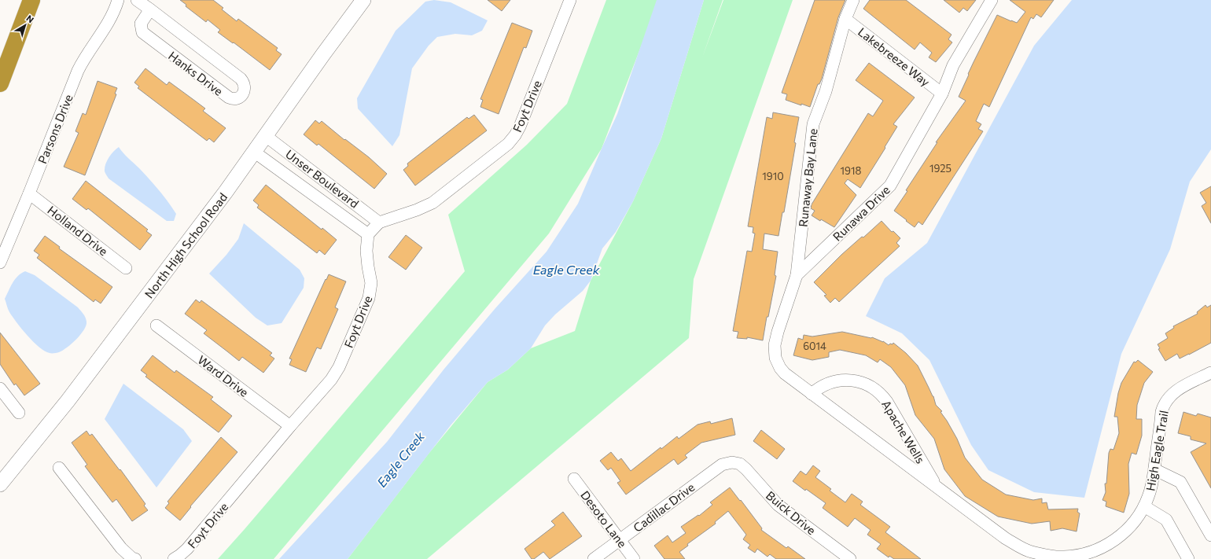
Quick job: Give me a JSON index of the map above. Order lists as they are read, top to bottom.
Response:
{
  "streets": {
    "street": [
      "Lakebreeze Way",
      "Hanks Drive",
      "Foyt Drive",
      "Parsons Drive",
      "Runaway Bay Lane",
      "Unser Boulevard",
      "Runawa Drive",
      "Holland Drive",
      "North High School Road",
      "Ward Drive",
      "Apache Wells",
      "High Eagle Trail",
      "Cadillac Drive",
      "Buick Drive",
      "Desoto Lane"
    ]
  },
  "crossings": [
    ["Lakebreeze Way", "Runaway Bay Lane"],
    ["Lakebreeze Way", "Runawa Drive"],
    ["Foyt Drive", "Unser Boulevard"],
    ["Foyt Drive", "Ward Drive"],
    ["Parsons Drive", "Holland Drive"],
    ["Runaway Bay Lane", "Runawa Drive"],
    ["Runaway Bay Lane", "Apache Wells"],
    ["Unser Boulevard", "North High School Road"],
    ["Apache Wells", "High Eagle Trail"],
    ["Cadillac Drive", "Buick Drive"],
    ["Cadillac Drive", "Desoto Lane"]
  ],
  "water": ["Eagle Creek"],
  "house_numbers": [
    "1925",
    "1918",
    "1910",
    "6014"
  ],
  "north": "top right"
}
